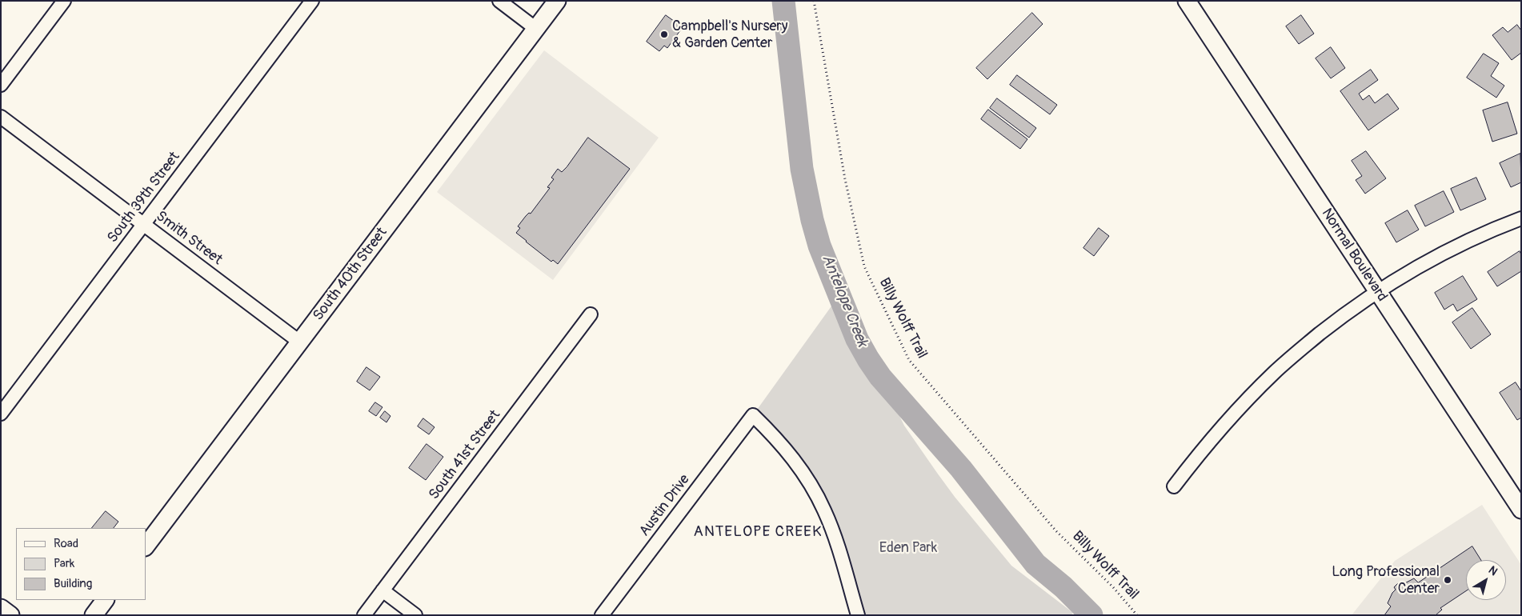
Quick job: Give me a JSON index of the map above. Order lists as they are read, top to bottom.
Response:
{
  "streets": {
    "main road": ["Normal Boulevard", "South 40th Street"],
    "street": [
      "South 39th Street",
      "Smith Street",
      "South 41st Street",
      "Austin Drive"
    ],
    "path": ["Billy Wolff Trail"]
  },
  "crossings": [
    ["South 39th Street", "Smith Street"],
    ["Smith Street", "South 40th Street"]
  ],
  "districts": ["ANTELOPE CREEK"],
  "water": ["Antelope Creek"],
  "parks": ["Eden Park"],
  "places": ["Campbell's Nursery & Garden Center", "Long Professional Center"],
  "legend": ["Road", "Park", "Building"],
  "north": "top right"
}
